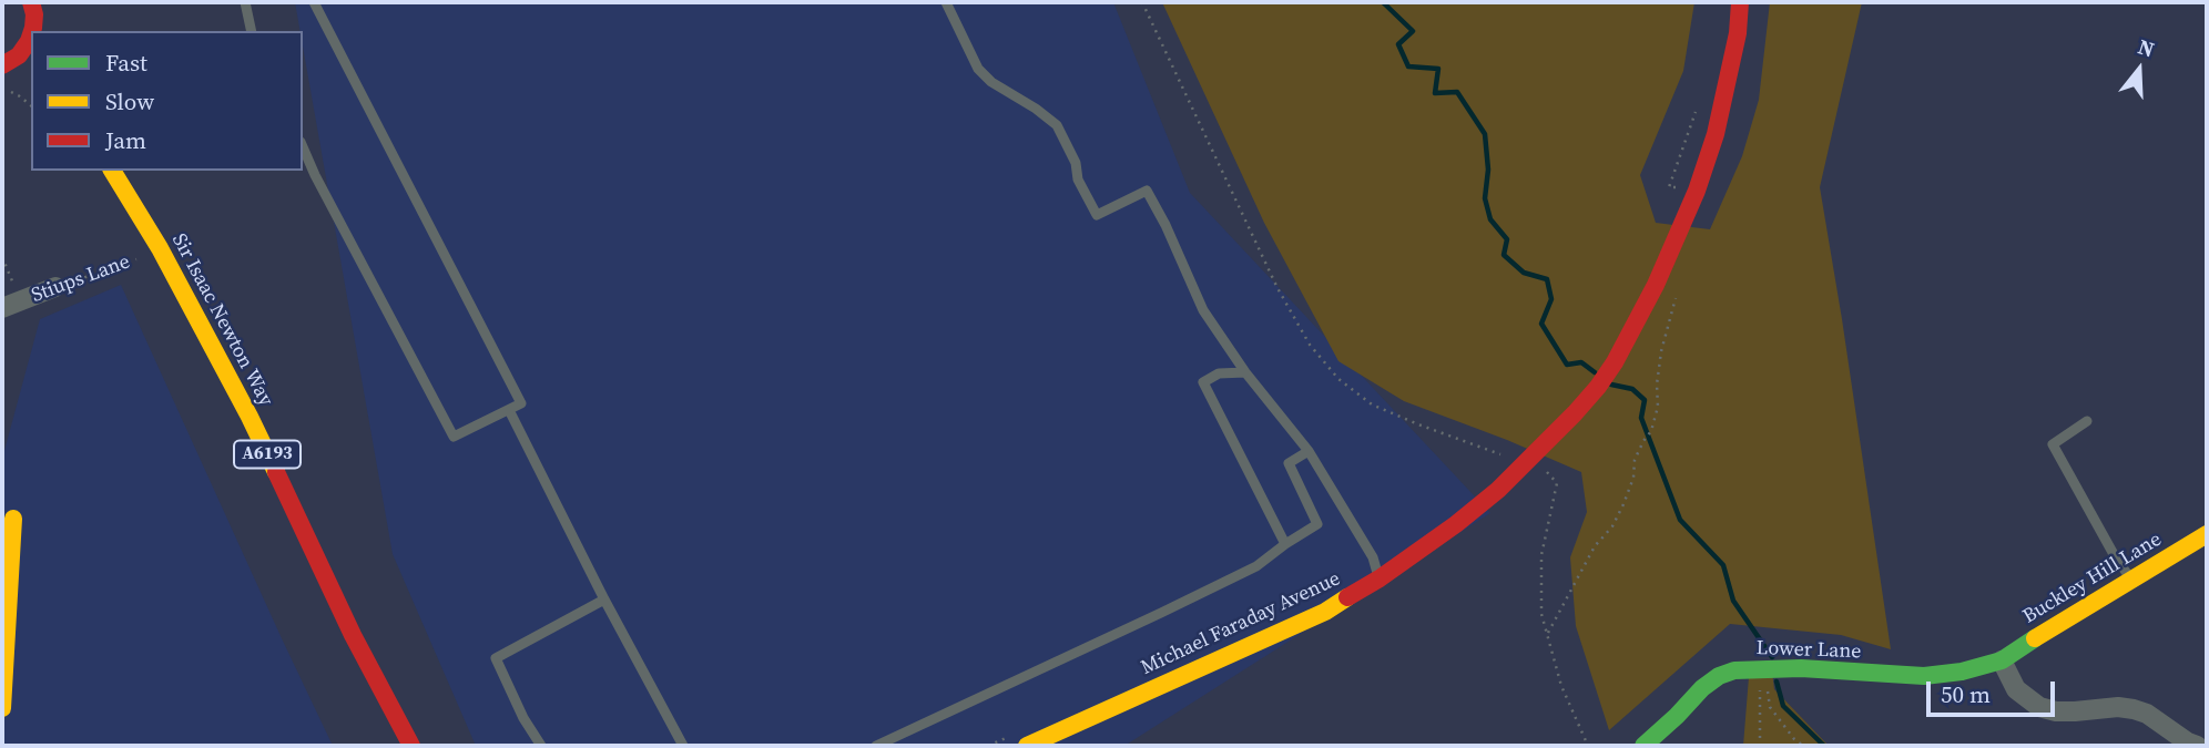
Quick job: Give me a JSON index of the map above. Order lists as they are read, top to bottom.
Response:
{
  "streets": {
    "main road": [
      "Sir Isaac Newton Way",
      "A6193",
      "Buckley Hill Lane",
      "Michael Faraday Avenue",
      "Lower Lane"
    ],
    "street": ["Stiups Lane"]
  },
  "crossings": [
    ["Stiups Lane", "Sir Isaac Newton Way"],
    ["Buckley Hill Lane", "Lower Lane"]
  ],
  "legend": ["Fast", "Slow", "Jam"],
  "scale_bar": "50 m",
  "north": "top"
}
